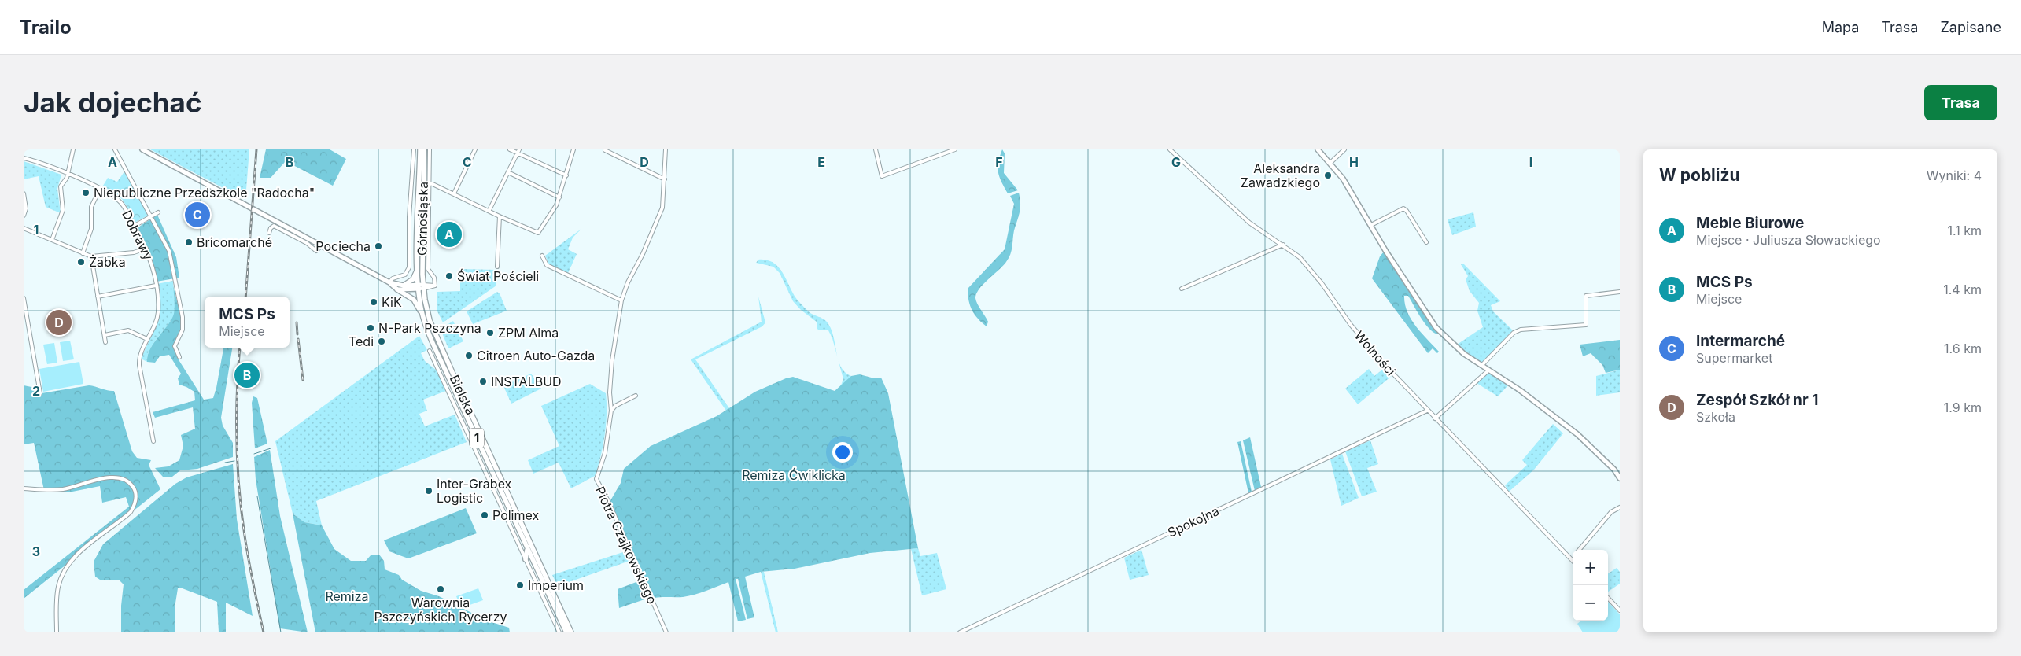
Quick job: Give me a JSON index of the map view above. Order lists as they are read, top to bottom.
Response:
{
  "streets": {
    "main road": ["Górnośląska", "Bielska", "1"],
    "street": [
      "Dobrawy",
      "Wolności",
      "Spokojna",
      "Piotra Czajkowskiego"
    ]
  },
  "crossings": [
    ["Górnośląska", "Bielska"],
    ["Wolności", "Spokojna"],
    ["Bielska", "1"]
  ],
  "parks": ["Remiza Ćwiklicka", "Remiza"],
  "places": [
    "Aleksandra Zawadzkiego",
    "Niepubliczne Przedszkole \"Radocha\"",
    "Bricomarché",
    "Pociecha",
    "Żabka",
    "Świat Pościeli",
    "KiK",
    "N-Park Pszczyna",
    "ZPM Alma",
    "Tedi",
    "Citroen Auto-Gazda",
    "INSTALBUD",
    "Inter-Grabex Logistic",
    "Polimex",
    "Imperium",
    "Warownia Pszczyńskich Rycerzy"
  ],
  "page": {
    "header": "Trailo",
    "nav": ["Mapa", "Trasa", "Zapisane"],
    "buttons": "Trasa",
    "title": "Jak dojechać",
    "heading": ["W pobliżu", "Wyniki: 4"],
    "pins": [
      "C",
      "A",
      "D",
      "B"
    ],
    "list": [
      {
        "mark": "A",
        "name": "Meble Biurowe",
        "note": "Miejsce · Juliusza Słowackiego",
        "value": "1.1 km"
      },
      {
        "mark": "B",
        "name": "MCS Ps",
        "note": "Miejsce",
        "value": "1.4 km"
      },
      {
        "mark": "C",
        "name": "Intermarché",
        "note": "Supermarket",
        "value": "1.6 km"
      },
      {
        "mark": "D",
        "name": "Zespół Szkół nr 1",
        "note": "Szkoła",
        "value": "1.9 km"
      }
    ],
    "popup": ["MCS Ps", "Miejsce"],
    "map_buttons": ["+", "−"]
  },
  "grid": {
    "columns": [
      "A",
      "B",
      "C",
      "D",
      "E",
      "F",
      "G",
      "H",
      "I"
    ],
    "rows": ["1", "2", "3"]
  }
}
